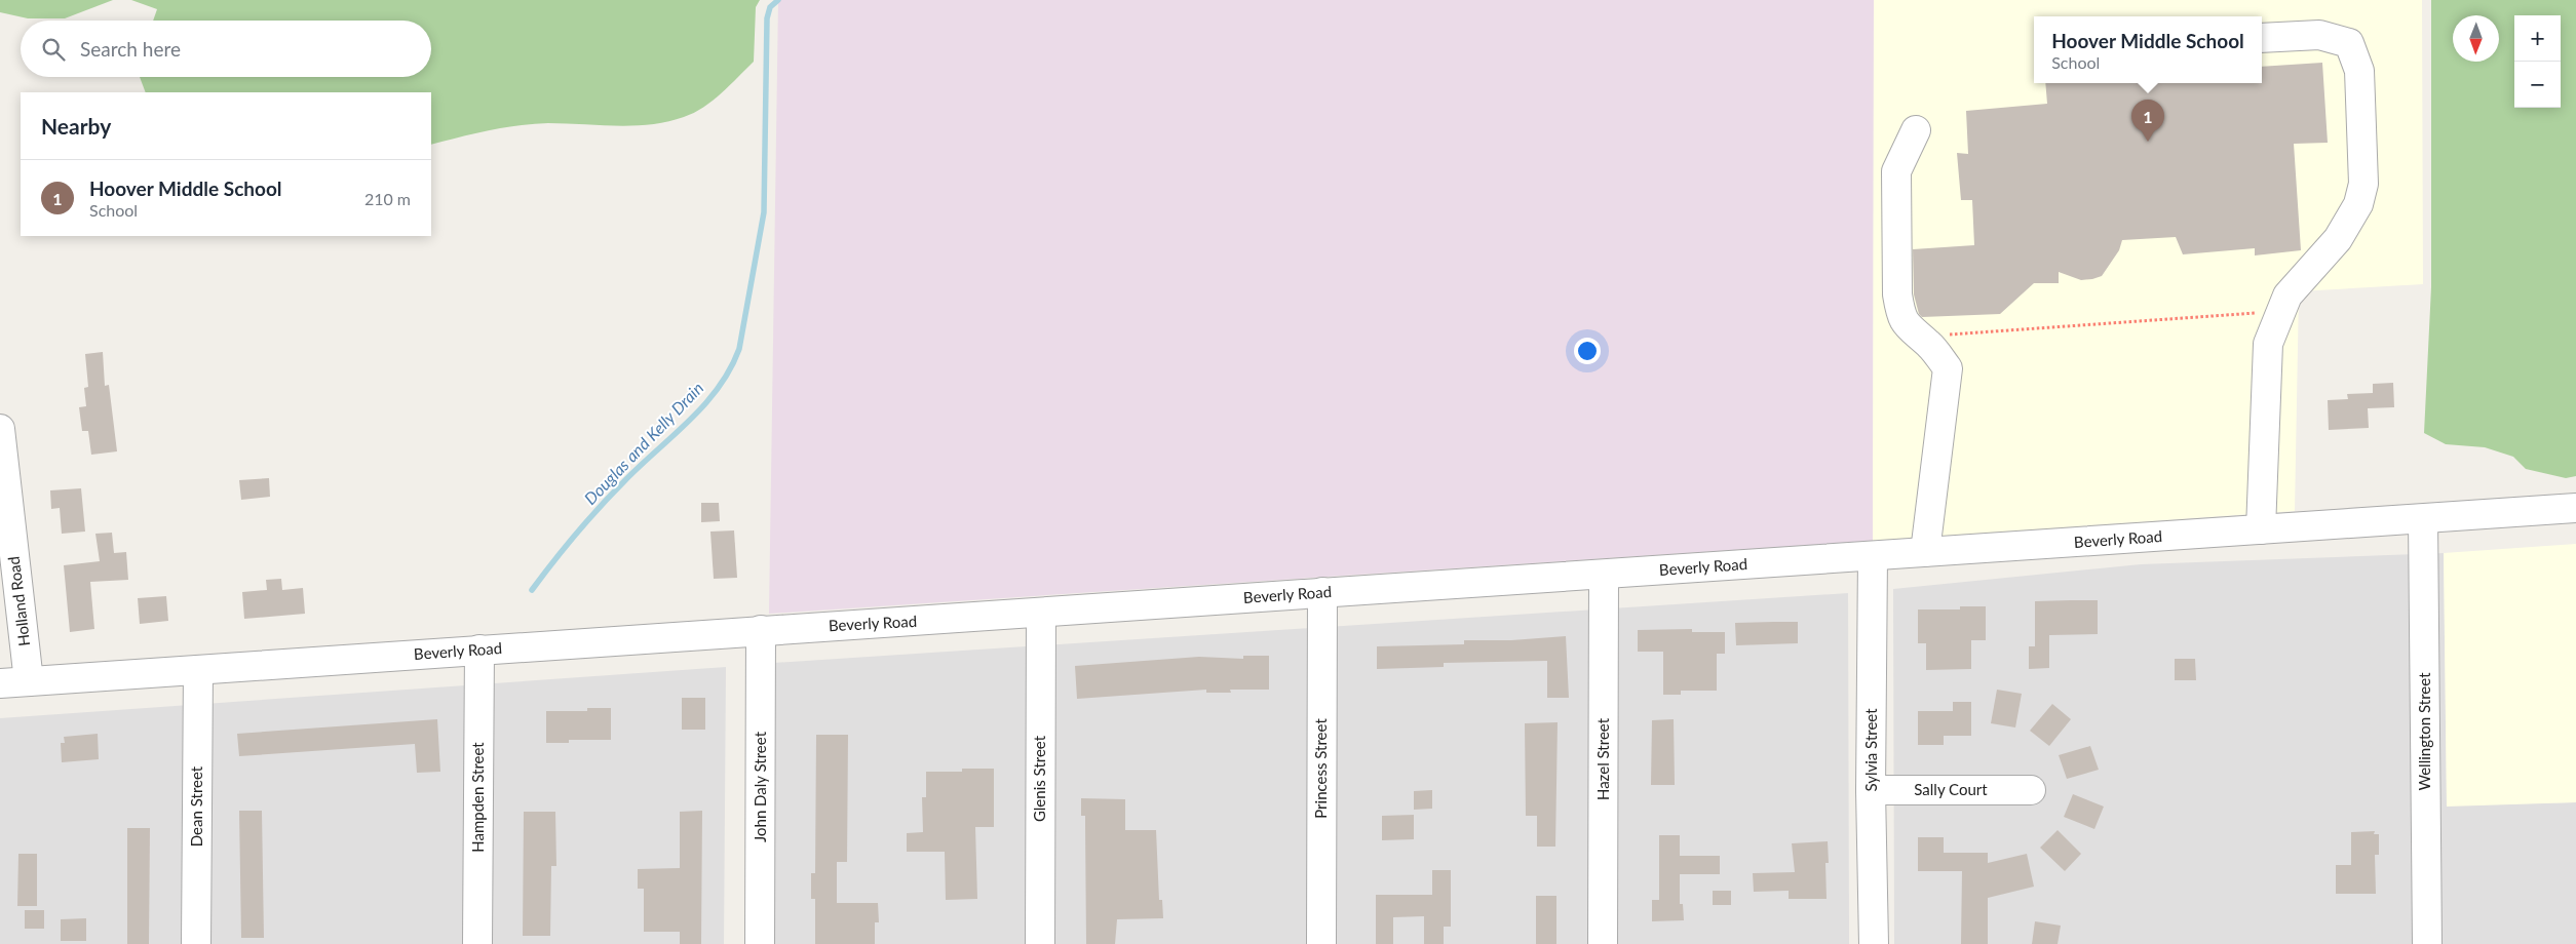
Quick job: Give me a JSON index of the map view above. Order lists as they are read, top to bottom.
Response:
{
  "streets": {
    "street": [
      "Beverly Road",
      "Holland Road",
      "Wellington Street",
      "Sylvia Street",
      "Hazel Street",
      "Princess Street",
      "Glenis Street",
      "John Daly Street",
      "Sally Court",
      "Hampden Street",
      "Dean Street"
    ]
  },
  "crossings": [
    ["Beverly Road", "Holland Road"],
    ["Beverly Road", "Wellington Street"],
    ["Beverly Road", "Sylvia Street"],
    ["Beverly Road", "Hazel Street"],
    ["Beverly Road", "Princess Street"],
    ["Beverly Road", "Glenis Street"],
    ["Beverly Road", "John Daly Street"],
    ["Beverly Road", "Hampden Street"],
    ["Beverly Road", "Dean Street"],
    ["Sylvia Street", "Sally Court"]
  ],
  "water": ["Douglas and Kelly Drain"],
  "north": "bottom",
  "page": {
    "map_buttons": ["+", "−"],
    "popup": ["Hoover Middle School", "School"],
    "search": "Search here",
    "heading": "Nearby",
    "pins": "1",
    "list": [
      {
        "mark": "1",
        "name": "Hoover Middle School",
        "note": "School",
        "value": "210 m"
      }
    ]
  }
}
